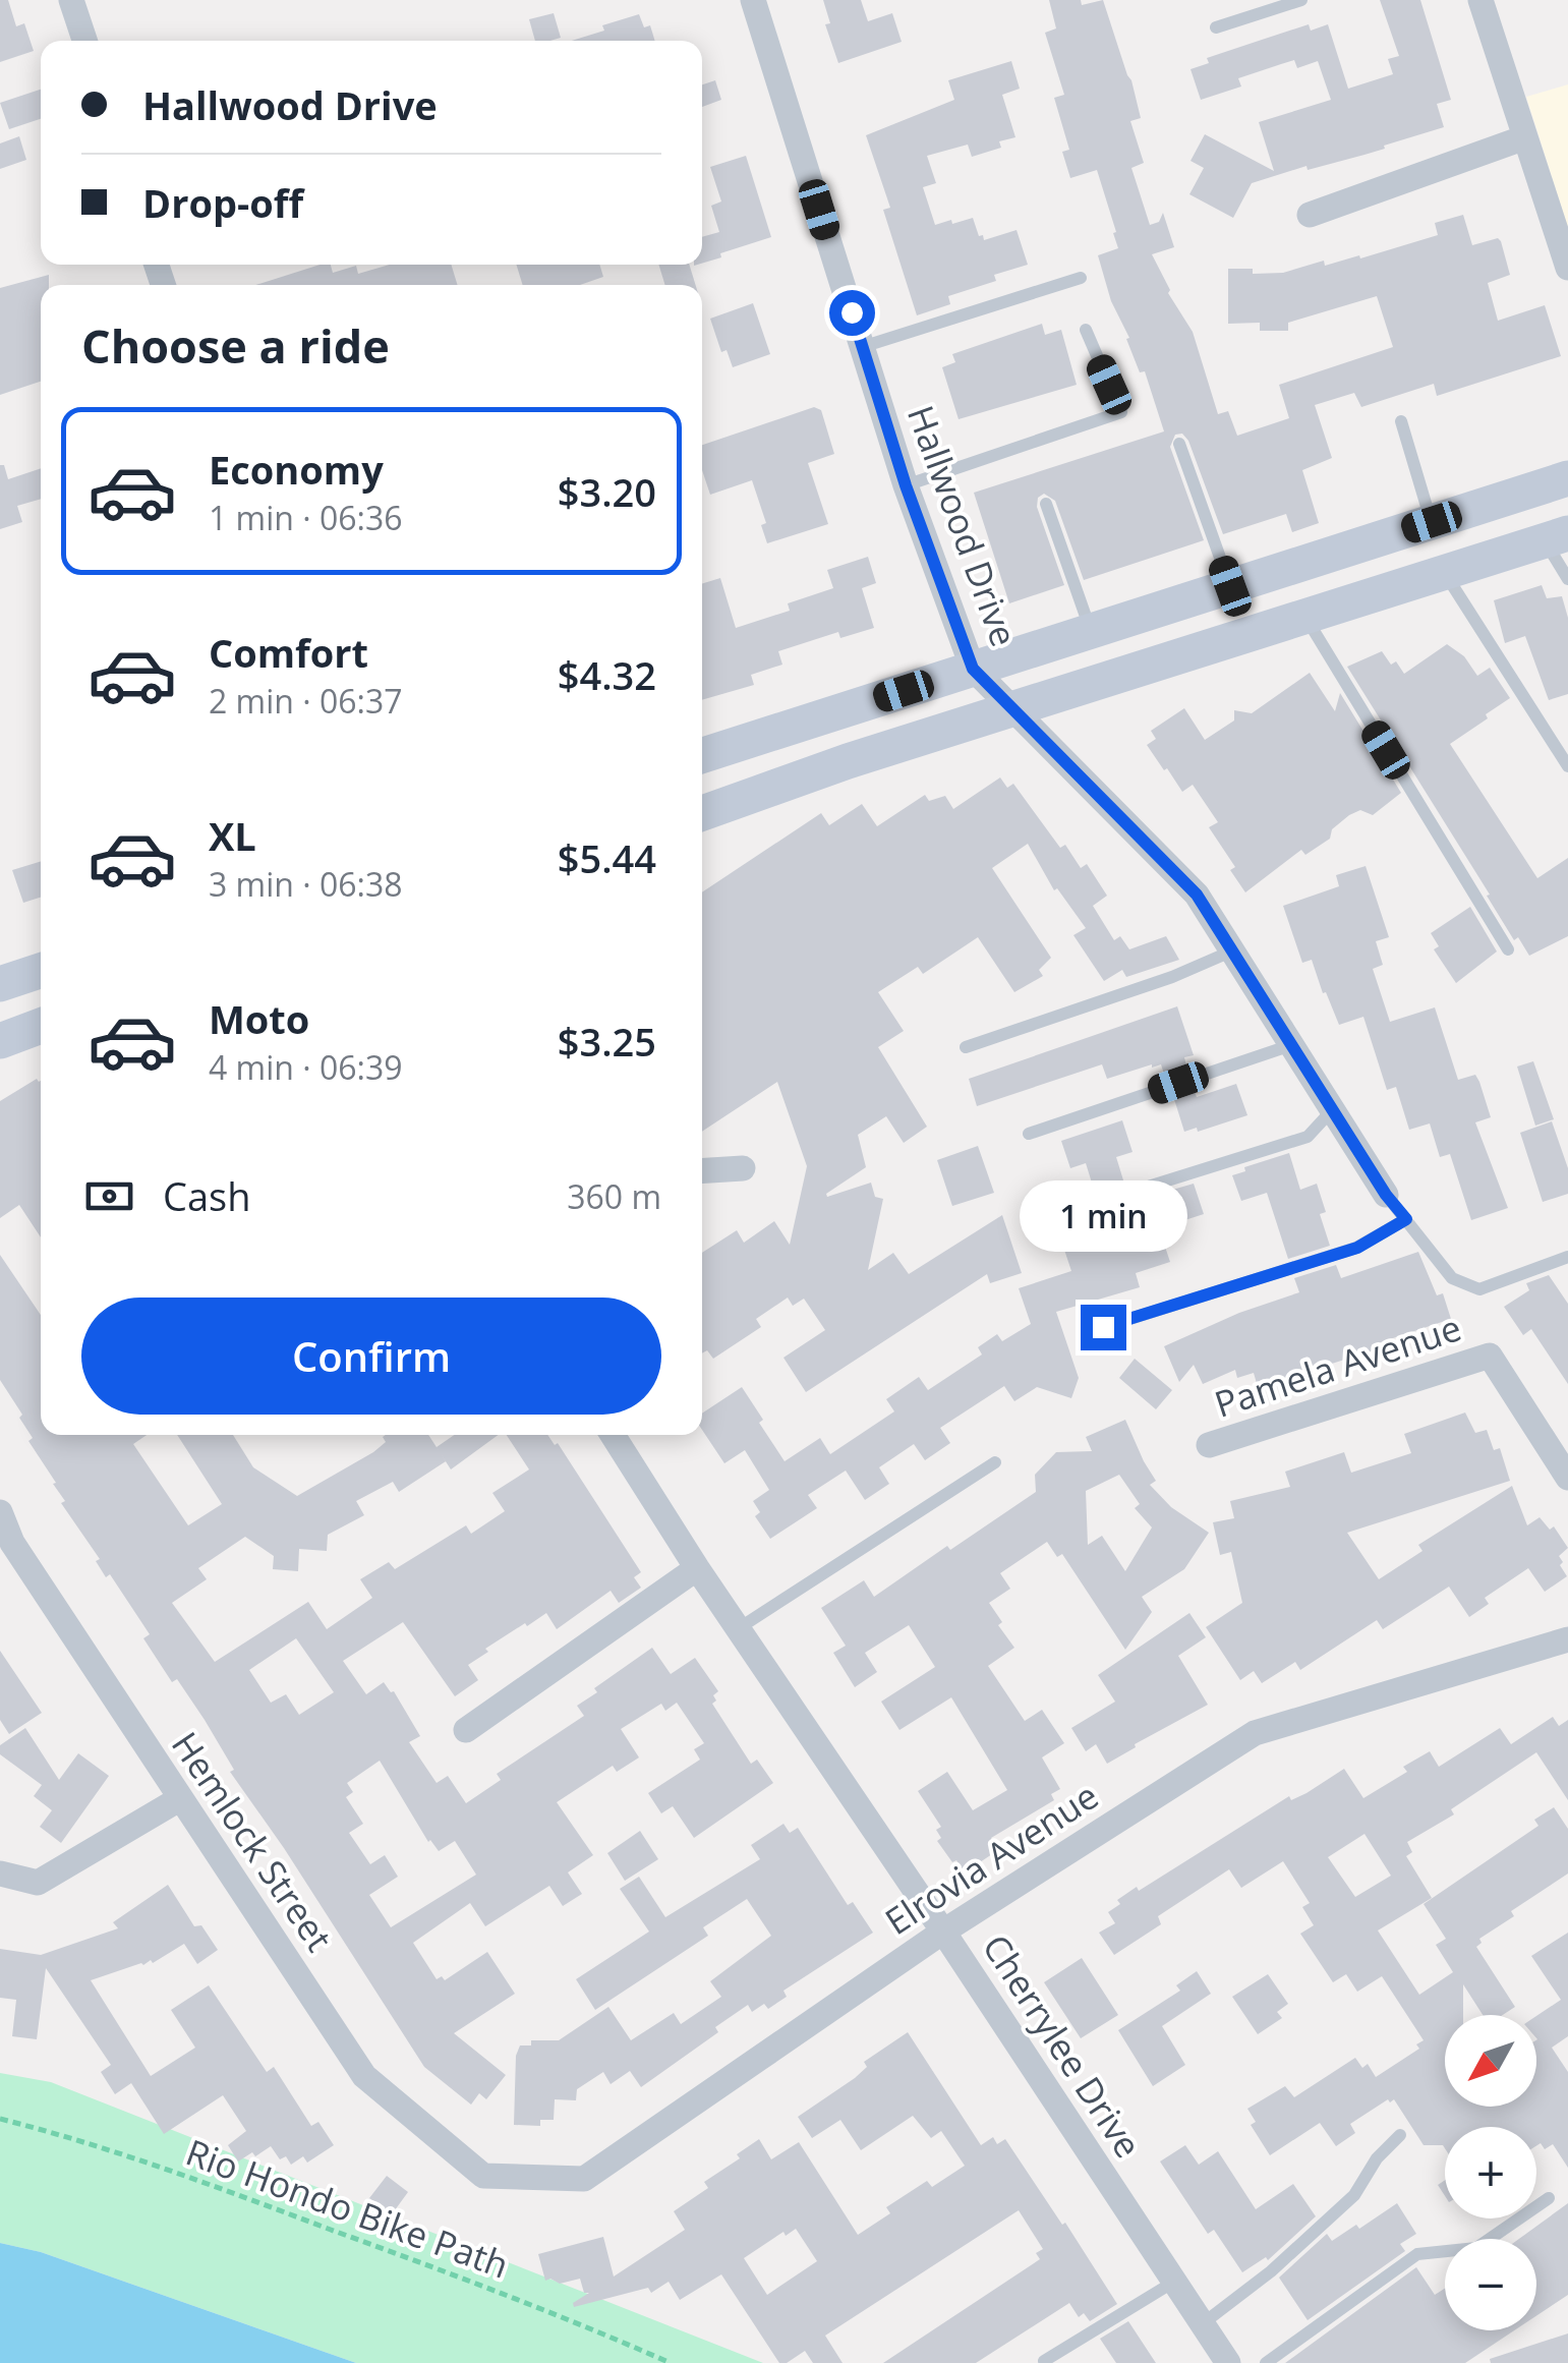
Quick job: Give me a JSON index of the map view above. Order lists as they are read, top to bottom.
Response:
{
  "streets": {
    "street": [
      "Hallwood Drive",
      "Pamela Avenue",
      "Hemlock Street",
      "Elrovia Avenue",
      "Cherrylee Drive"
    ],
    "path": ["Rio Hondo Bike Path"]
  },
  "crossings": [
    ["Hemlock Street", "Elrovia Avenue"],
    ["Elrovia Avenue", "Cherrylee Drive"]
  ],
  "north": "bottom left",
  "page": {
    "banner": ["Hallwood Drive", "Drop-off"],
    "heading": "Choose a ride",
    "list": [
      {
        "name": "Economy",
        "note": "1 min · 06:36",
        "value": "$3.20"
      },
      {
        "name": "Comfort",
        "note": "2 min · 06:37",
        "value": "$4.32"
      },
      {
        "name": "XL",
        "note": "3 min · 06:38",
        "value": "$5.44"
      },
      {
        "name": "Moto",
        "note": "4 min · 06:39",
        "value": "$3.25"
      }
    ],
    "pay": ["Cash", "360 m"],
    "bubble": "1 min",
    "buttons": "Confirm",
    "map_buttons": ["+", "−"]
  }
}
